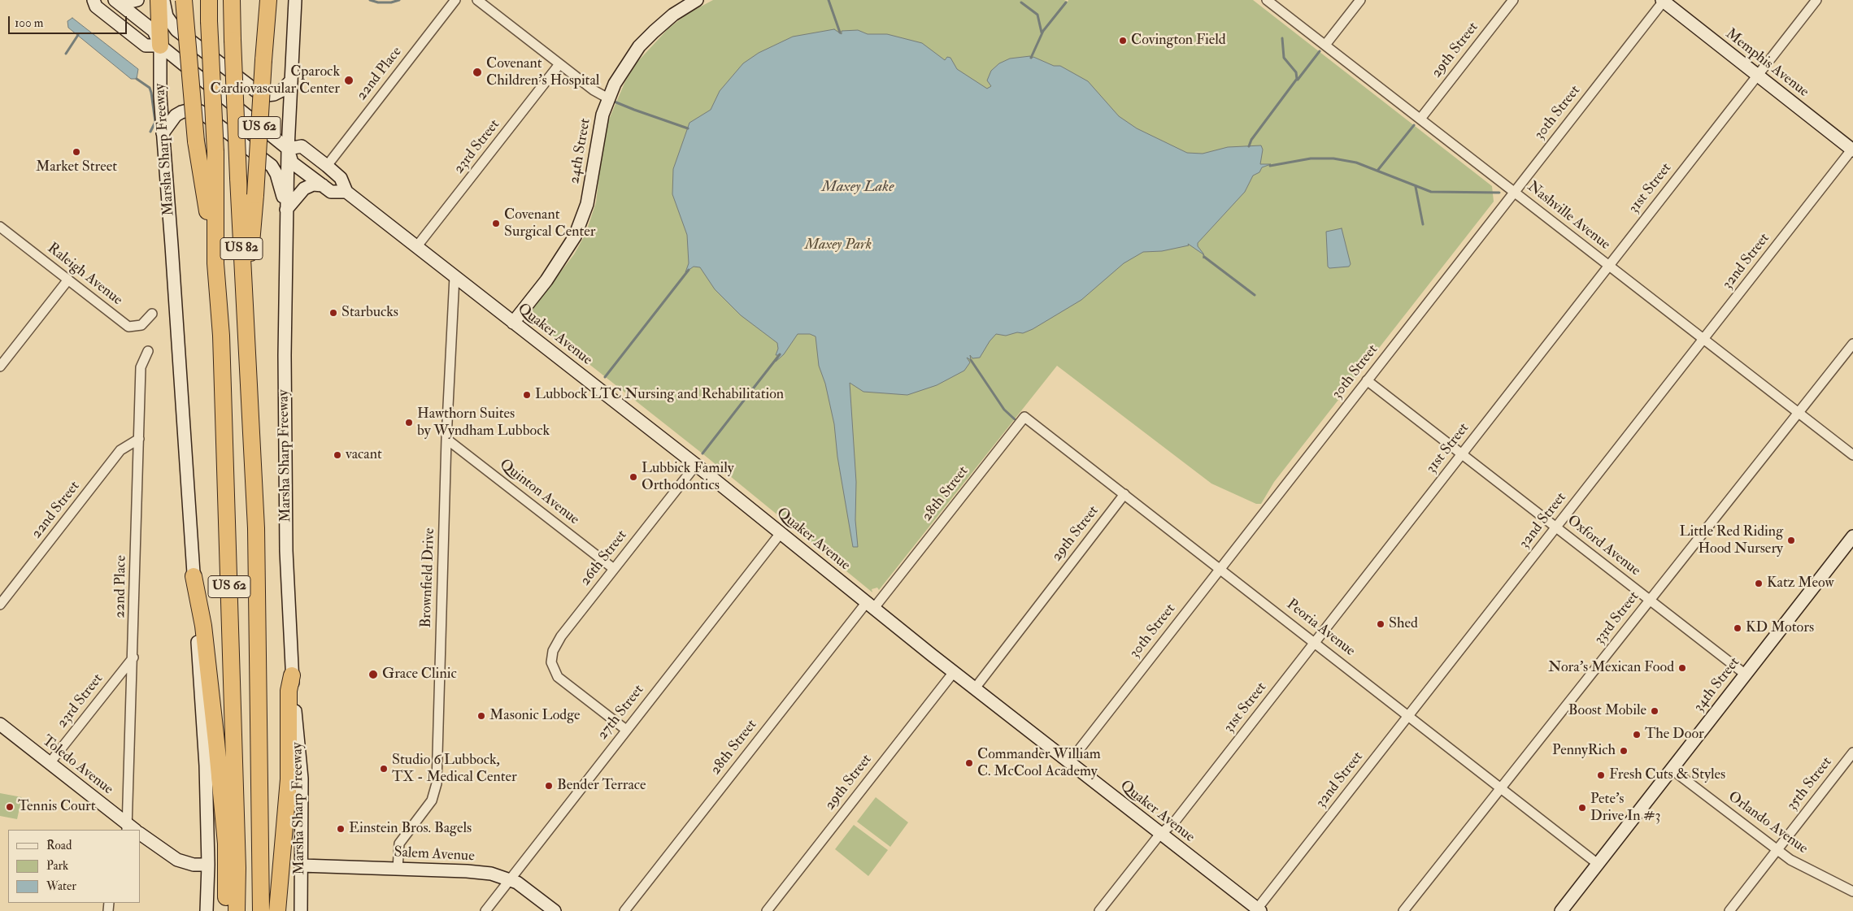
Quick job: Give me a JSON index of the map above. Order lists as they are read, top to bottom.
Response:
{
  "streets": {
    "highway": ["US 62", "US 82"],
    "main road": [
      "Memphis Avenue",
      "Marsha Sharp Freeway",
      "24th Street",
      "Quaker Avenue",
      "34th Street",
      "Toledo Avenue",
      "Salem Avenue"
    ],
    "street": [
      "29th Street",
      "22nd Place",
      "30th Street",
      "23rd Street",
      "31st Street",
      "Nashville Avenue",
      "32nd Street",
      "Raleigh Avenue",
      "Quinton Avenue",
      "28th Street",
      "22nd Street",
      "Oxford Avenue",
      "26th Street",
      "Brownfield Drive",
      "33rd Street",
      "Peoria Avenue",
      "27th Street",
      "35th Street",
      "Orlando Avenue"
    ]
  },
  "crossings": [
    ["29th Street", "Nashville Avenue"],
    ["29th Street", "Quaker Avenue"],
    ["29th Street", "Peoria Avenue"],
    ["Memphis Avenue", "30th Street"],
    ["Memphis Avenue", "31st Street"],
    ["Memphis Avenue", "32nd Street"],
    ["22nd Place", "23rd Street"],
    ["22nd Place", "Quaker Avenue"],
    ["22nd Place", "22nd Street"],
    ["22nd Place", "Toledo Avenue"],
    ["30th Street", "Nashville Avenue"],
    ["30th Street", "Quaker Avenue"],
    ["30th Street", "Oxford Avenue"],
    ["30th Street", "Peoria Avenue"],
    ["US 62", "US 82"],
    ["23rd Street", "Quaker Avenue"],
    ["23rd Street", "Toledo Avenue"],
    ["Marsha Sharp Freeway", "Quaker Avenue"],
    ["Marsha Sharp Freeway", "Salem Avenue"],
    ["24th Street", "Quaker Avenue"],
    ["31st Street", "Nashville Avenue"],
    ["31st Street", "Quaker Avenue"],
    ["31st Street", "Oxford Avenue"],
    ["31st Street", "Peoria Avenue"],
    ["Nashville Avenue", "32nd Street"],
    ["Nashville Avenue", "33rd Street"],
    ["32nd Street", "Quaker Avenue"],
    ["32nd Street", "Oxford Avenue"],
    ["32nd Street", "Peoria Avenue"],
    ["Quaker Avenue", "28th Street"],
    ["Quaker Avenue", "26th Street"],
    ["Quaker Avenue", "Brownfield Drive"],
    ["Quaker Avenue", "27th Street"],
    ["Quinton Avenue", "26th Street"],
    ["Quinton Avenue", "Brownfield Drive"],
    ["28th Street", "Peoria Avenue"],
    ["Oxford Avenue", "33rd Street"],
    ["Oxford Avenue", "34th Street"],
    ["26th Street", "27th Street"],
    ["Brownfield Drive", "Salem Avenue"],
    ["33rd Street", "Peoria Avenue"],
    ["Peoria Avenue", "34th Street"],
    ["34th Street", "Orlando Avenue"],
    ["27th Street", "Salem Avenue"],
    ["35th Street", "Orlando Avenue"]
  ],
  "water": ["Maxey Lake"],
  "parks": ["Maxey Park"],
  "places": [
    "Covington Field",
    "Covenant Children’s Hospital",
    "Cparock Cardiovascular Center",
    "Market Street",
    "Covenant Surgical Center",
    "Starbucks",
    "Lubbock LTC Nursing and Rehabilitation",
    "Hawthorn Suites by Wyndham Lubbock",
    "vacant",
    "Lubbick Family Orthodontics",
    "Little Red Riding Hood Nursery",
    "Katz Meow",
    "Shed",
    "KD Motors",
    "Nora's Mexican Food",
    "Grace Clinic",
    "Boost Mobile",
    "Masonic Lodge",
    "The Door",
    "PennyRich",
    "Commander William C. McCool Academy",
    "Studio 6 Lubbock, TX - Medical Center",
    "Fresh Cuts & Styles",
    "Bender Terrace",
    "Tennis Court",
    "Pete's Drive In #3",
    "Einstein Bros. Bagels"
  ],
  "legend": ["Road", "Park", "Water"],
  "scale_bar": "100 m"
}
